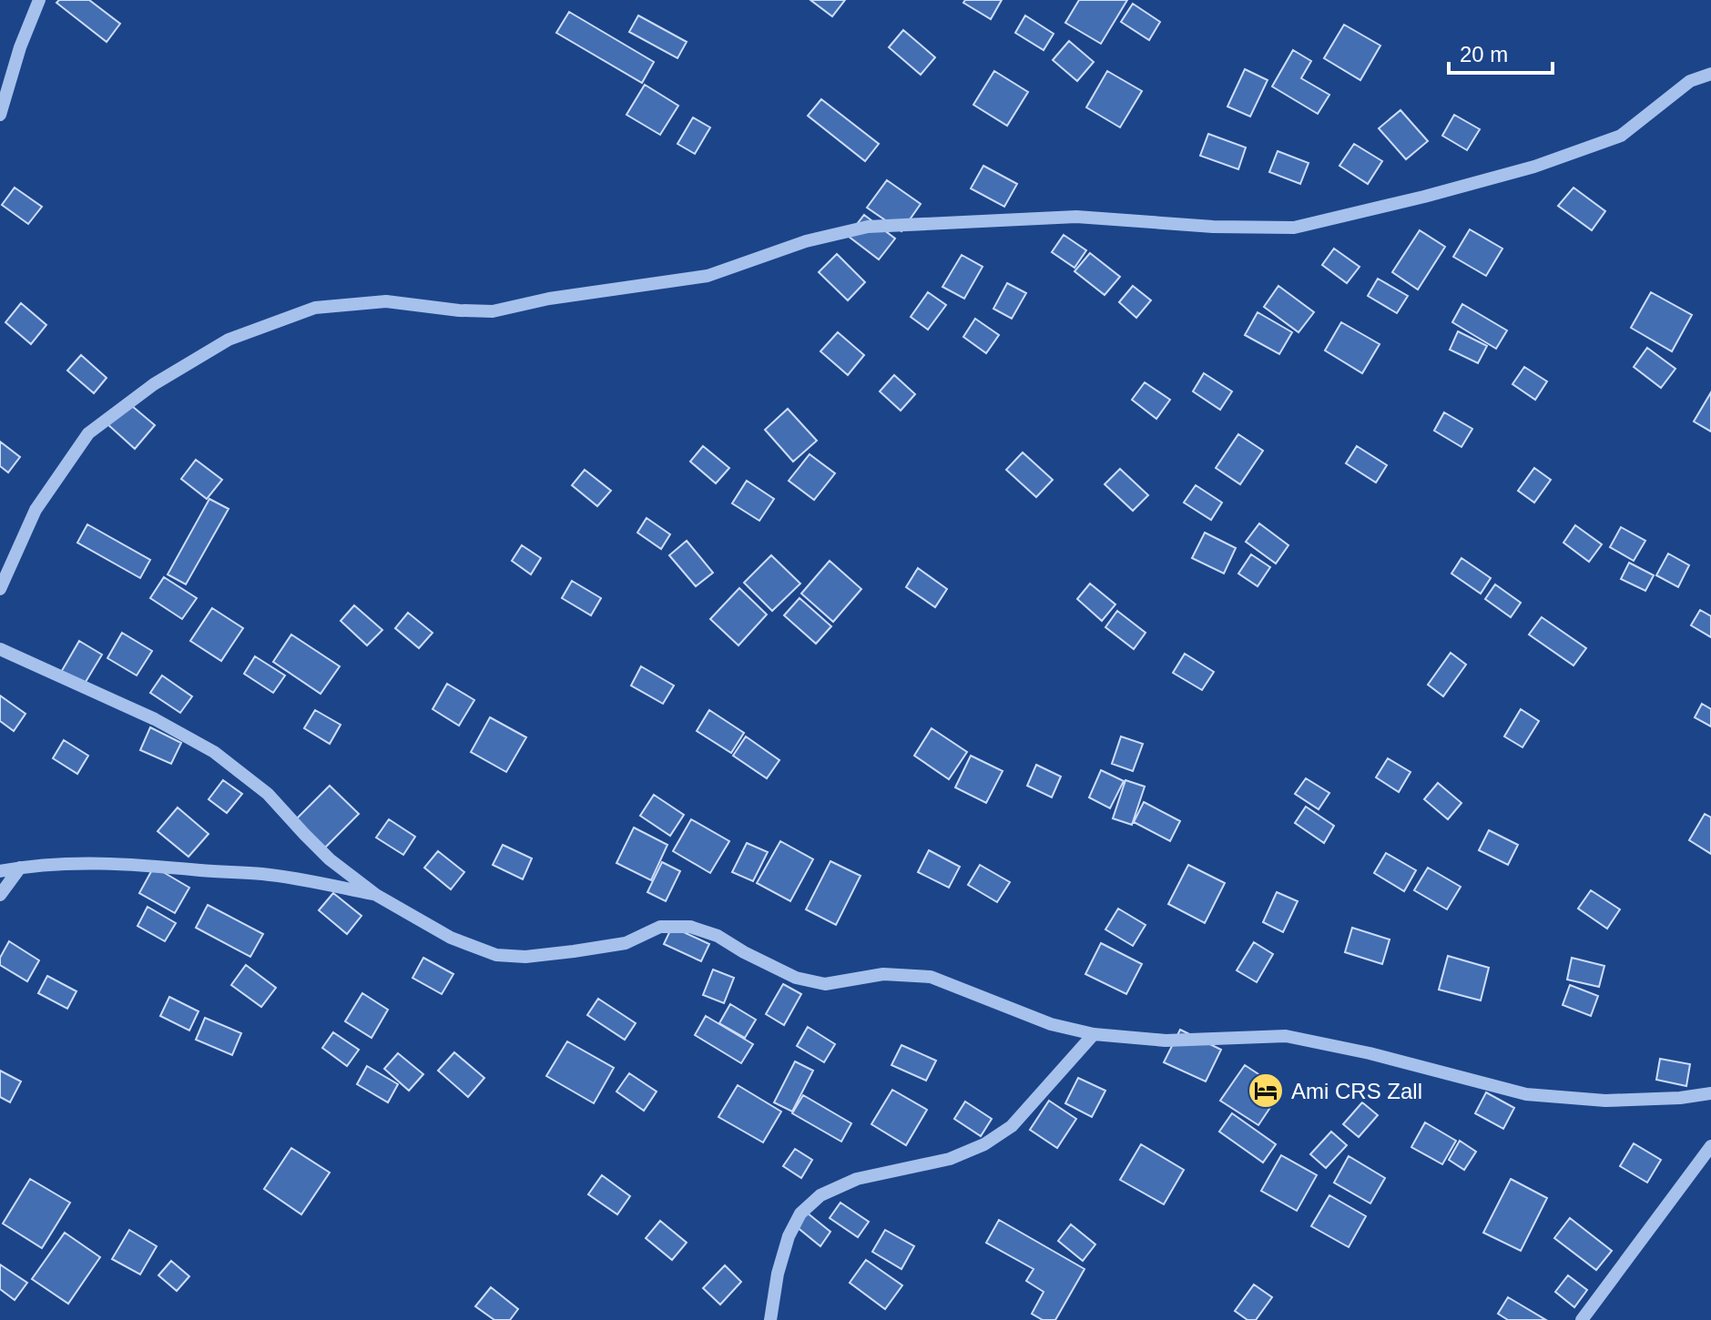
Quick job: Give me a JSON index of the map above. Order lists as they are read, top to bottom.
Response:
{
  "places": {
    "hotel": ["Ami CRS Zall"]
  },
  "scale_bar": "20 m"
}
